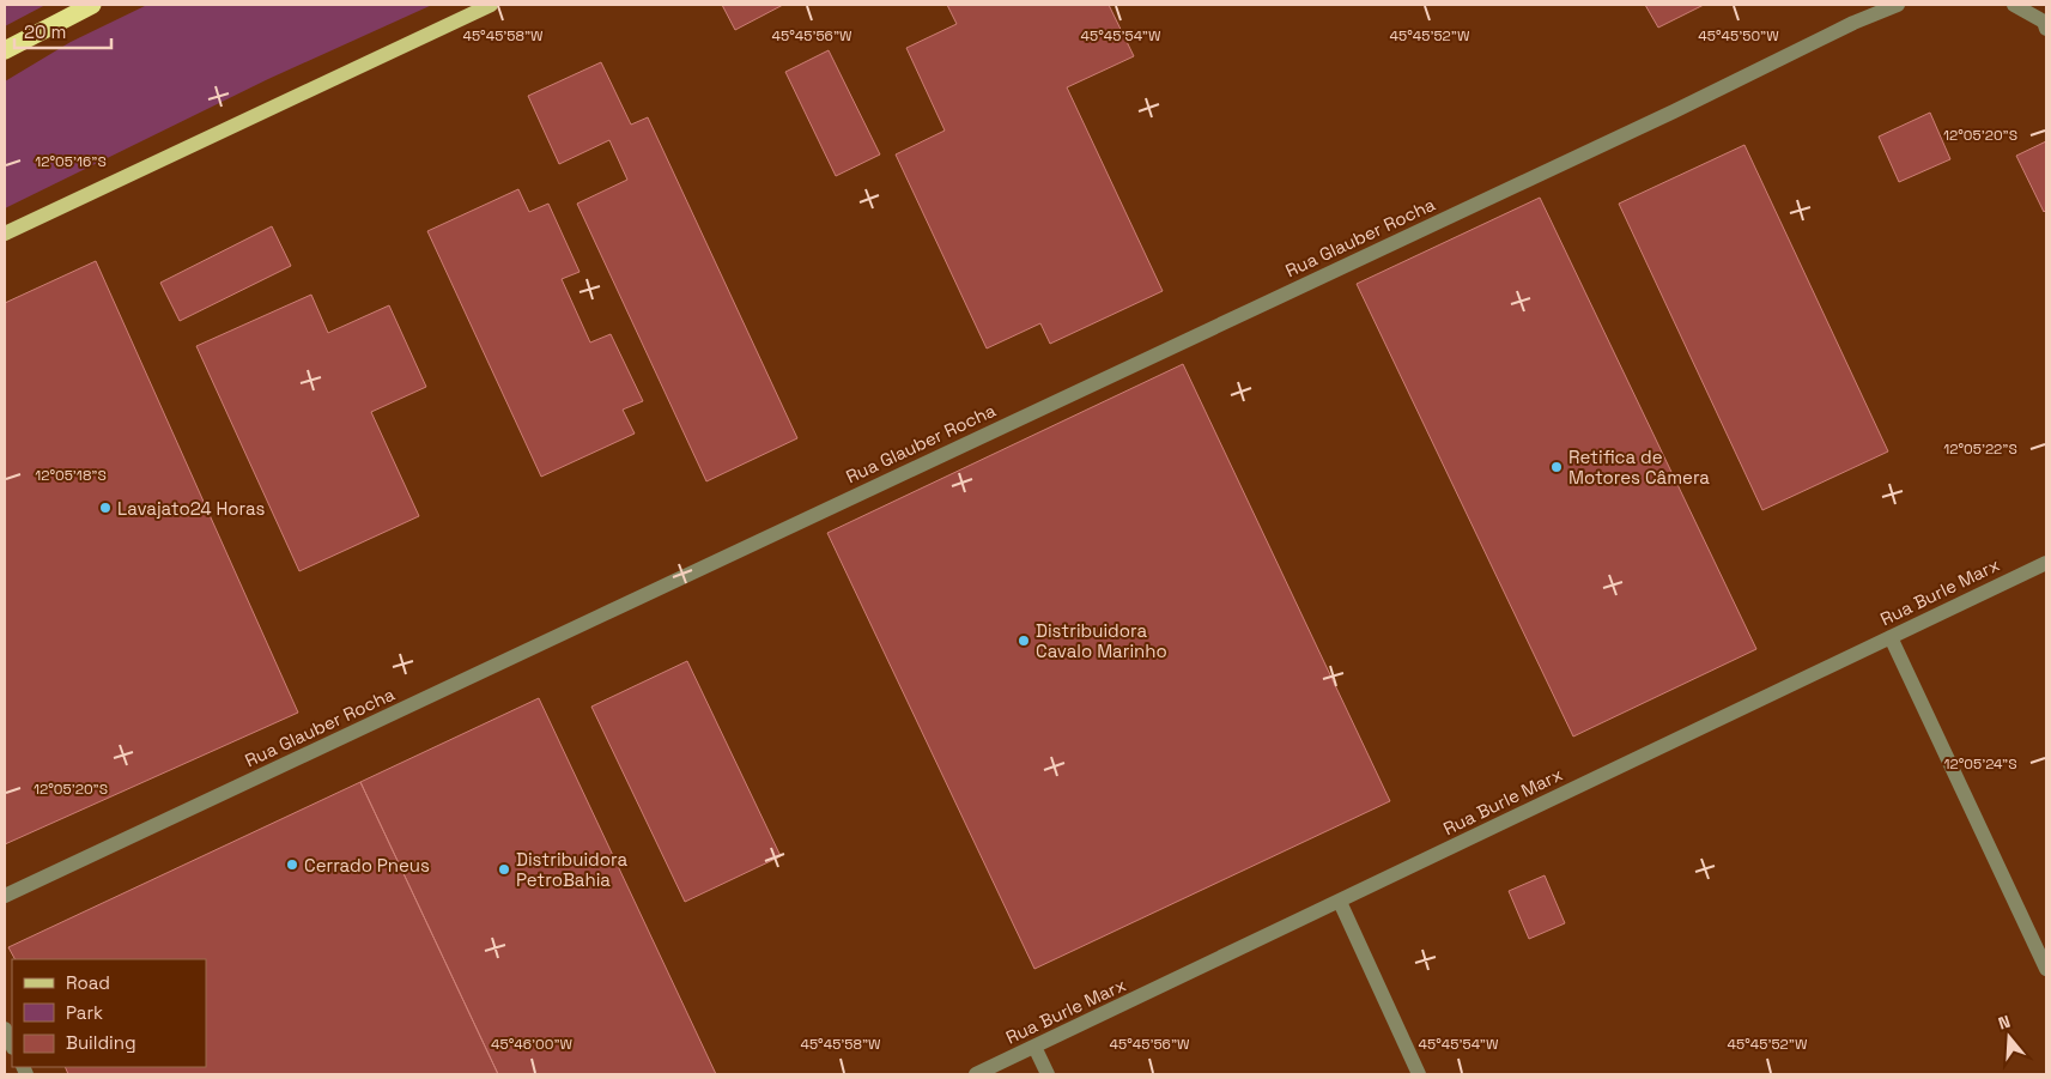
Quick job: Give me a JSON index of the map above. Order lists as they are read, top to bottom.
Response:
{
  "streets": {
    "street": ["Rua Glauber Rocha", "Rua Burle Marx"]
  },
  "places": [
    "Retifica de Motores Câmera",
    "Lavajato24 Horas",
    "Distribuidora Cavalo Marinho",
    "Cerrado Pneus",
    "Distribuidora PetroBahia"
  ],
  "legend": ["Road", "Park", "Building"],
  "scale_bar": "20 m",
  "north": "top",
  "coordinates": [
    "45°45'58\"W",
    "45°45'56\"W",
    "45°45'54\"W",
    "45°45'52\"W",
    "45°45'50\"W",
    "12°05'20\"S",
    "12°05'16\"S",
    "12°05'22\"S",
    "12°05'18\"S",
    "12°05'24\"S",
    "45°46'00\"W"
  ]
}
